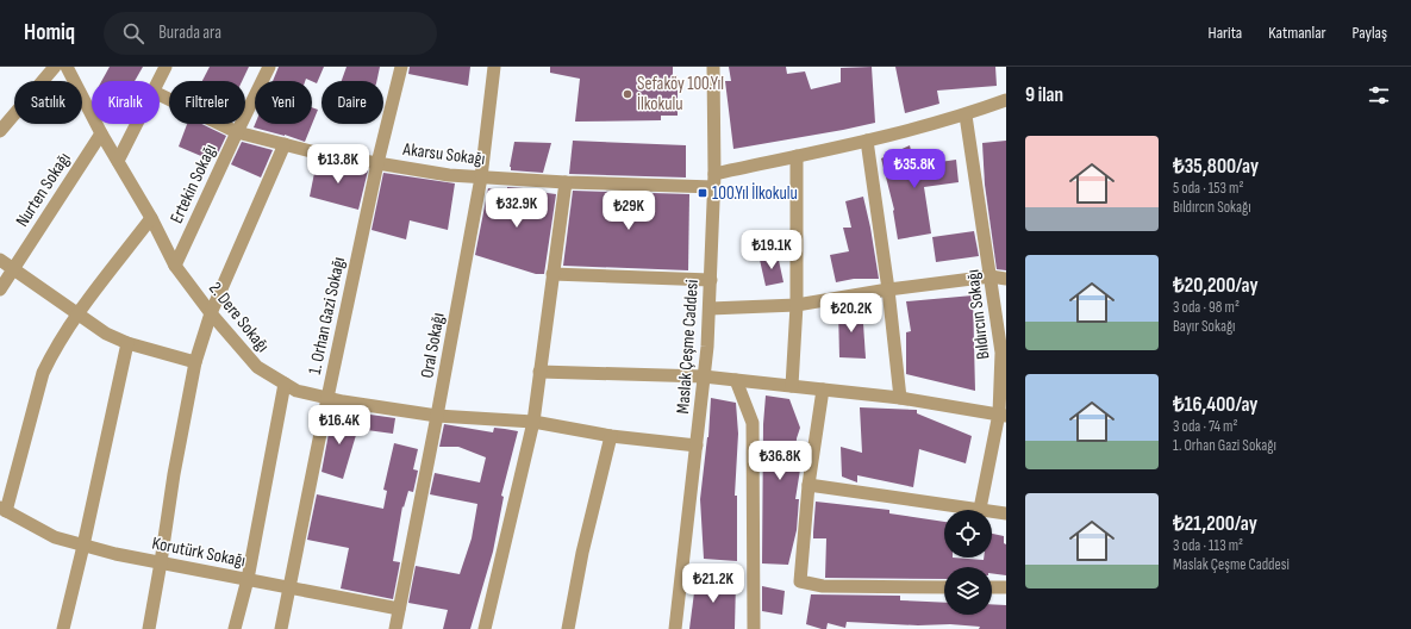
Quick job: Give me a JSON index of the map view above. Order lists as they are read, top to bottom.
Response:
{
  "streets": {
    "street": [
      "Akarsu Sokağı",
      "Ertekin Sokağı",
      "Nurten Sokağı",
      "Bıldırcın Sokağı",
      "1. Orhan Gazi Sokağı",
      "2. Dere Sokağı",
      "Oral Sokağı",
      "Maslak Çeşme Caddesi",
      "Korutürk Sokağı"
    ]
  },
  "crossings": [
    ["Akarsu Sokağı", "Ertekin Sokağı"],
    ["Akarsu Sokağı", "Bıldırcın Sokağı"],
    ["Akarsu Sokağı", "1. Orhan Gazi Sokağı"],
    ["Akarsu Sokağı", "Oral Sokağı"],
    ["Akarsu Sokağı", "Maslak Çeşme Caddesi"],
    ["Ertekin Sokağı", "2. Dere Sokağı"],
    ["Nurten Sokağı", "2. Dere Sokağı"],
    ["1. Orhan Gazi Sokağı", "2. Dere Sokağı"],
    ["1. Orhan Gazi Sokağı", "Korutürk Sokağı"],
    ["2. Dere Sokağı", "Oral Sokağı"],
    ["2. Dere Sokağı", "Maslak Çeşme Caddesi"],
    ["Oral Sokağı", "Korutürk Sokağı"]
  ],
  "places": {
    "other": ["Sefaköy 100.Yıl İlkokulu"],
    "transit": ["100.Yıl İlkokulu"]
  },
  "page": {
    "header": "Homiq",
    "search": "Burada ara",
    "nav": ["Harita", "Katmanlar", "Paylaş"],
    "heading": "9 ilan",
    "chip": [
      "Satılık",
      "Kiralık",
      "Filtreler",
      "Yeni",
      "Daire"
    ],
    "list": [
      {
        "name": "₺35,800/ay",
        "note": "5 oda · 153 m² · Bıldırcın Sokağı"
      },
      {
        "name": "₺20,200/ay",
        "note": "3 oda · 98 m² · Bayır Sokağı"
      },
      {
        "name": "₺16,400/ay",
        "note": "3 oda · 74 m² · 1. Orhan Gazi Sokağı"
      },
      {
        "name": "₺21,200/ay",
        "note": "3 oda · 113 m² · Maslak Çeşme Caddesi"
      }
    ],
    "price": [
      "₺13.8K",
      "₺35.8K",
      "₺32.9K",
      "₺29K",
      "₺19.1K",
      "₺20.2K",
      "₺16.4K",
      "₺36.8K",
      "₺21.2K"
    ]
  }
}
